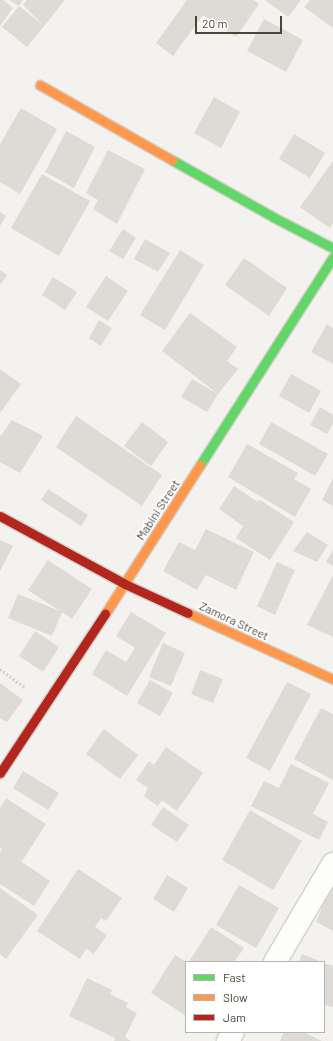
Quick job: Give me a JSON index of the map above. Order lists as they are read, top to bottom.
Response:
{
  "streets": {
    "main road": ["Mabini Street", "Zamora Street"]
  },
  "crossings": [
    ["Mabini Street", "Zamora Street"]
  ],
  "legend": ["Fast", "Slow", "Jam"],
  "scale_bar": "20 m"
}
